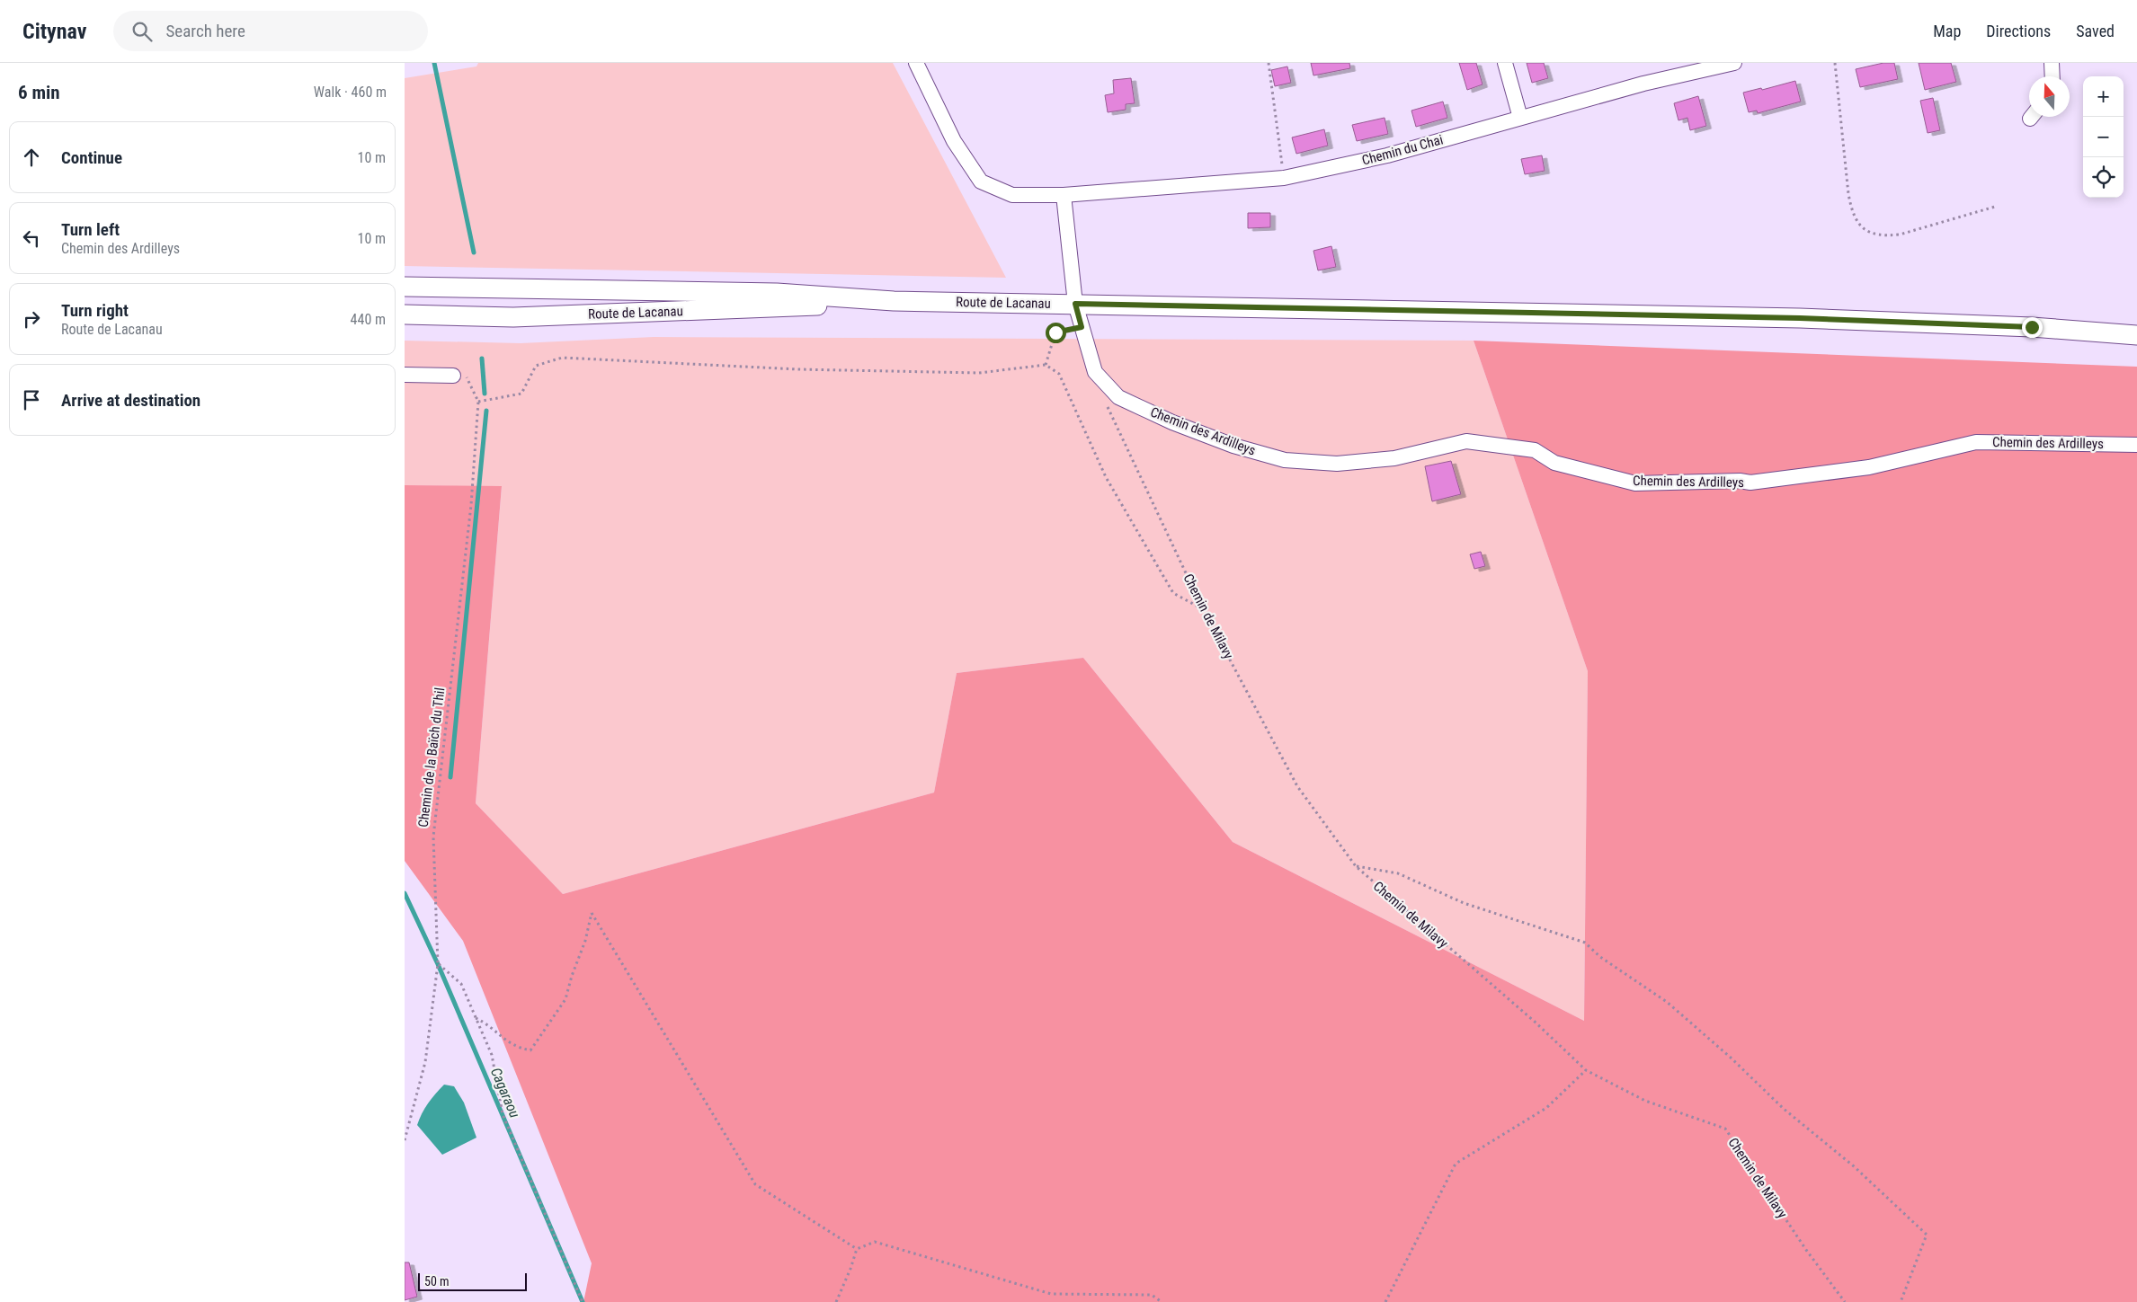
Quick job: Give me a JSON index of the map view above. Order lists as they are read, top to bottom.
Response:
{
  "streets": {
    "main road": ["Route de Lacanau"],
    "street": ["Chemin du Chai", "Chemin des Ardilleys"],
    "path": ["Chemin de Milavy", "Chemin de la Baïch du Thil"]
  },
  "crossings": [
    ["Route de Lacanau", "Chemin des Ardilleys"]
  ],
  "water": ["Cagaraou"],
  "scale_bar": "50 m",
  "north": "top",
  "page": {
    "header": "Citynav",
    "search": "Search here",
    "nav": ["Map", "Directions", "Saved"],
    "heading": ["6 min", "Walk · 460 m"],
    "map_buttons": ["+", "−"],
    "list": [
      ["Continue", "10 m"],
      ["Turn left", "Chemin des Ardilleys", "10 m"],
      ["Turn right", "Route de Lacanau", "440 m"],
      "Arrive at destination"
    ],
    "scale": "50 m"
  }
}
